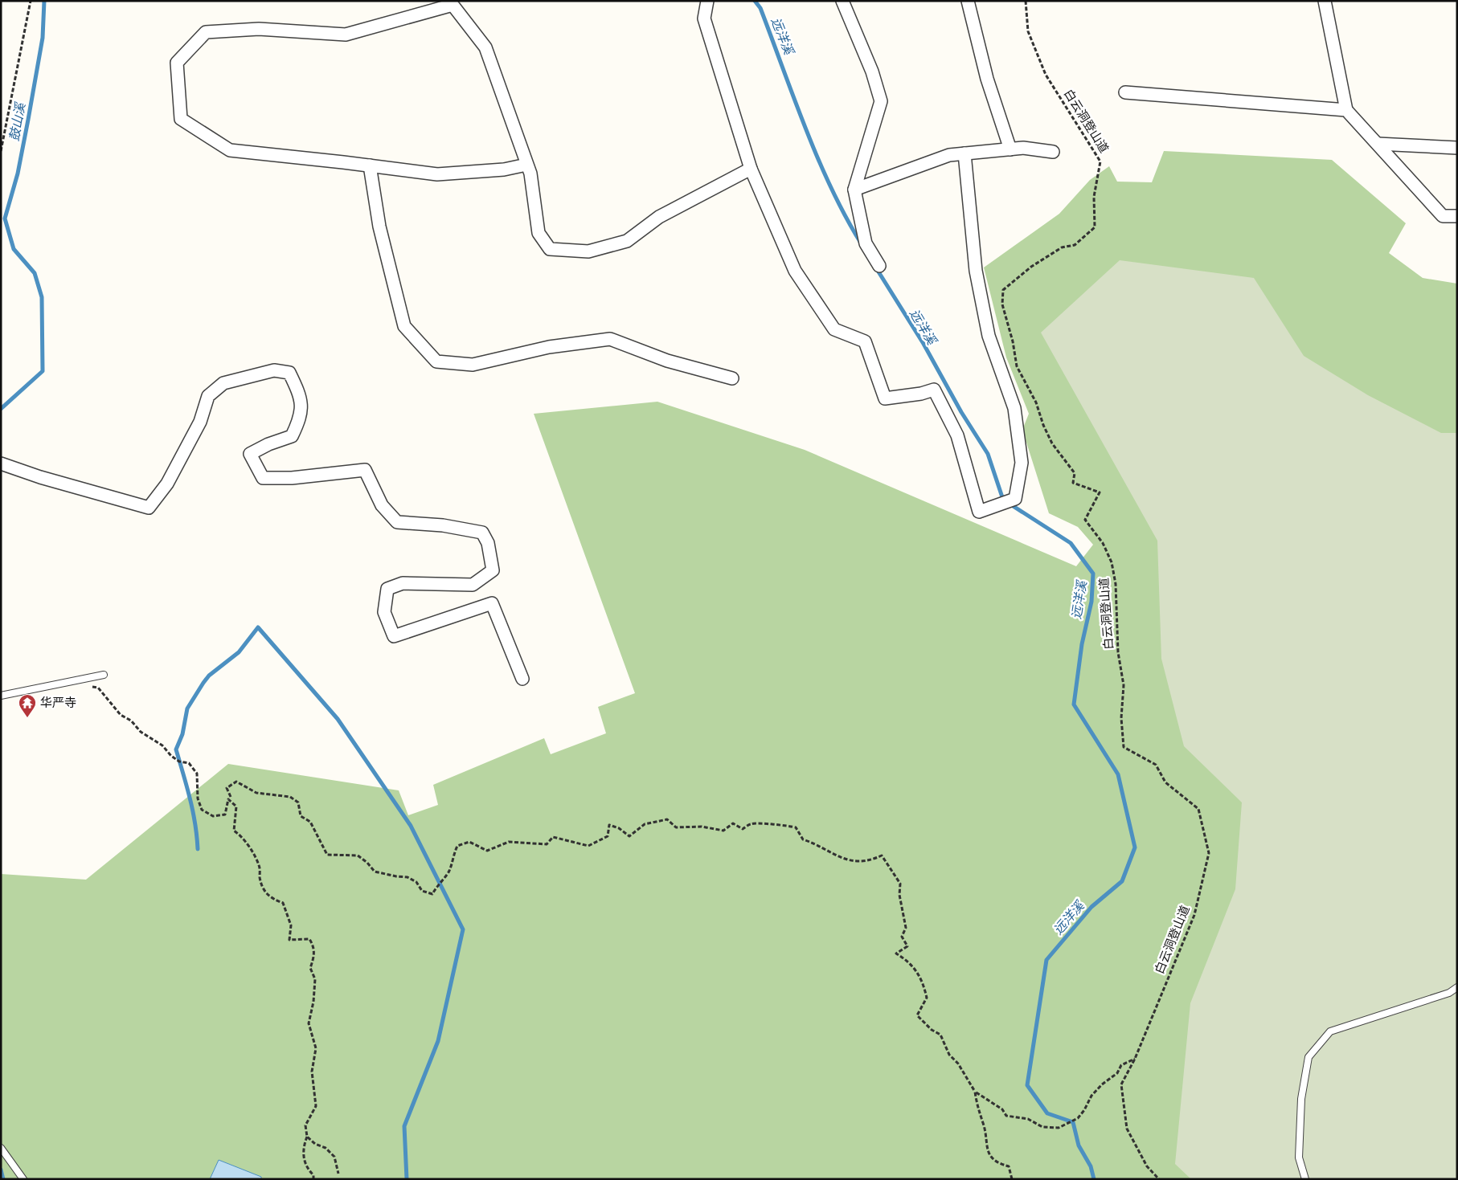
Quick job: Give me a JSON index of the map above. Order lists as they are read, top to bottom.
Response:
{
  "streets": {
    "path": ["白云洞登山道"]
  },
  "water": ["远洋溪", "鼓山溪"],
  "places": {
    "temple": ["华严寺"]
  }
}
